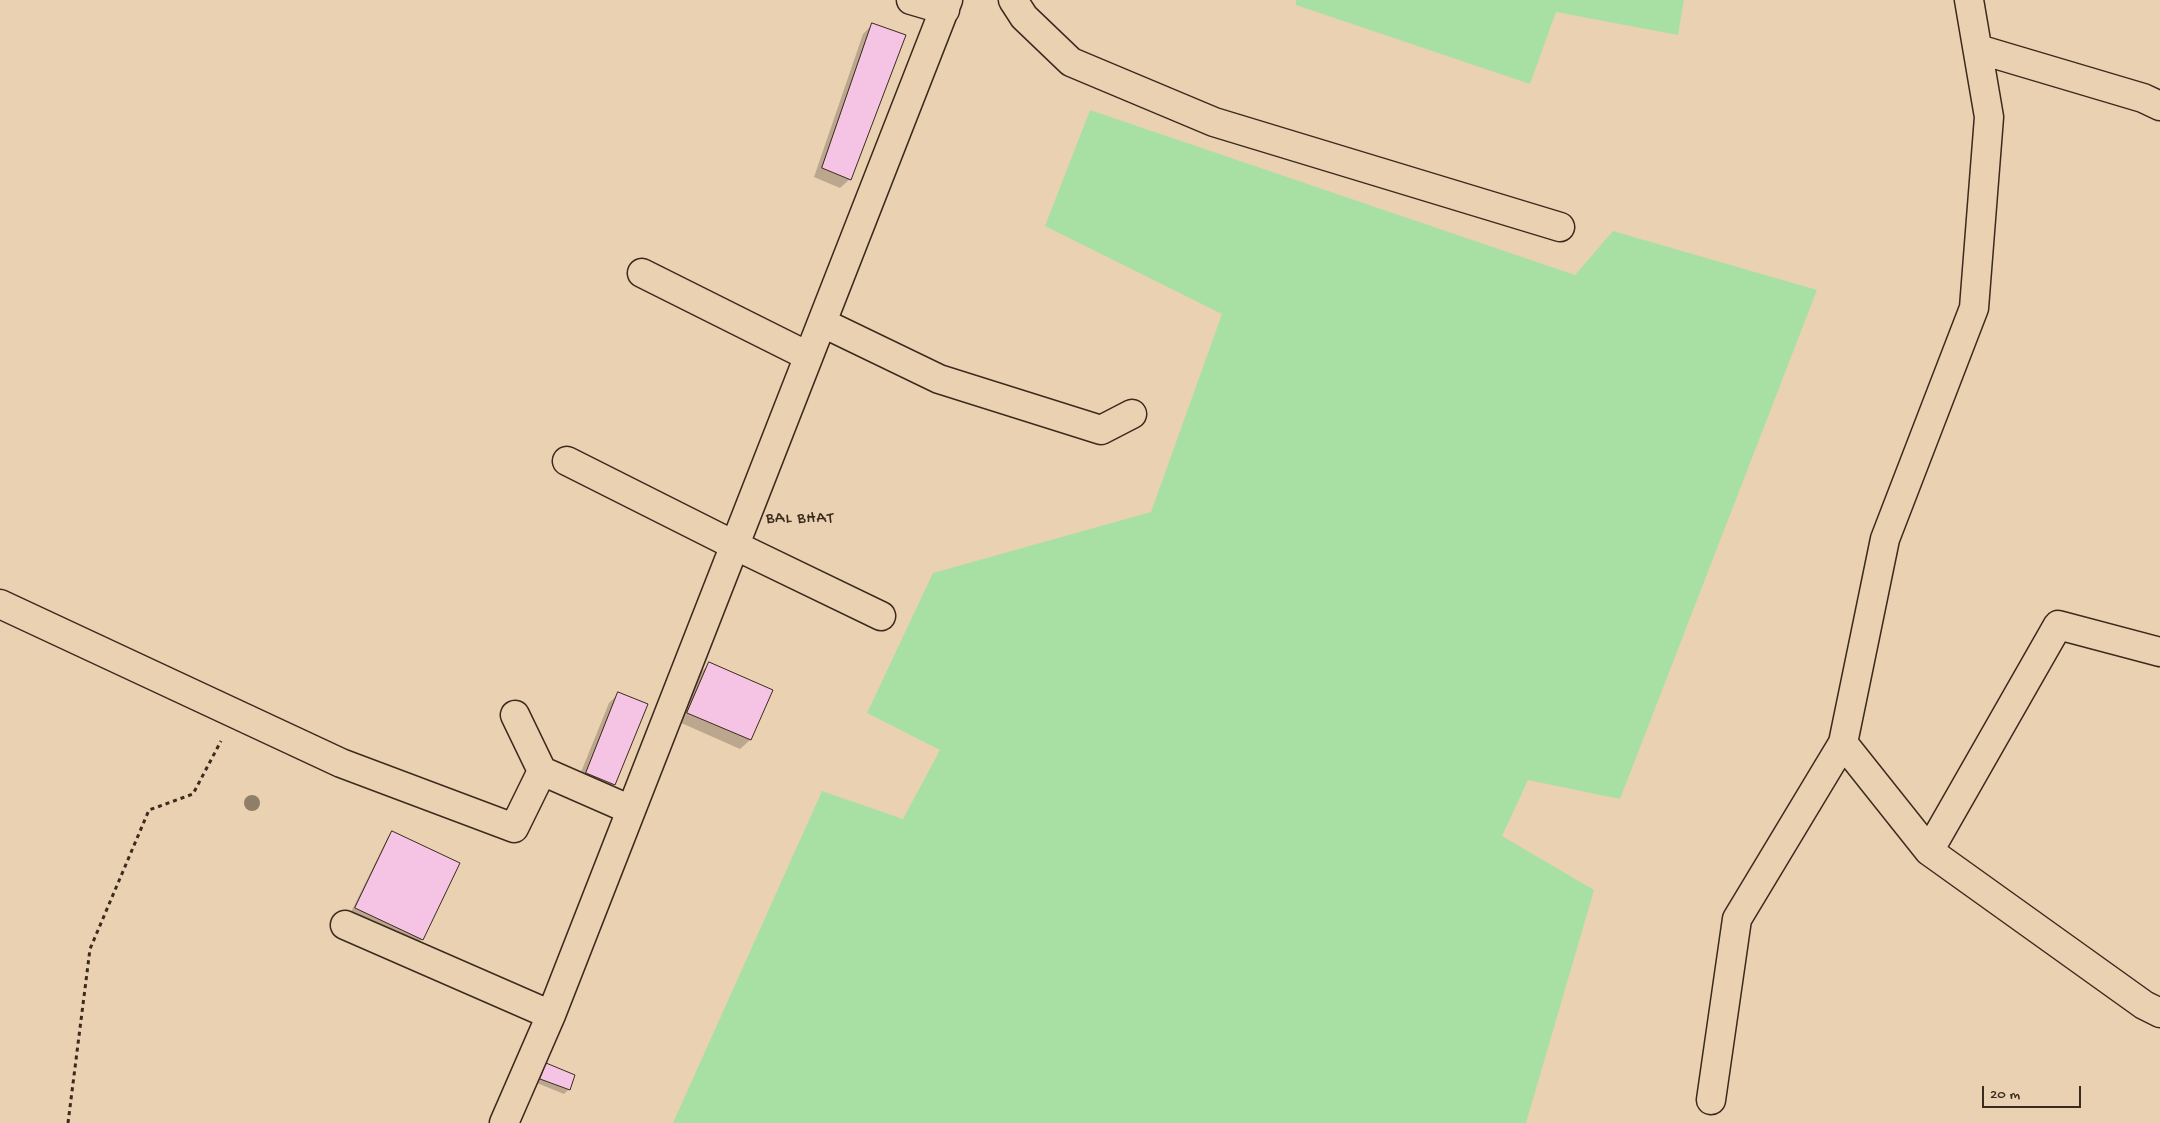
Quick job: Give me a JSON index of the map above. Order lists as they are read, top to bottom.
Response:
{
  "districts": ["BAL BHAT"],
  "scale_bar": "20 m"
}
